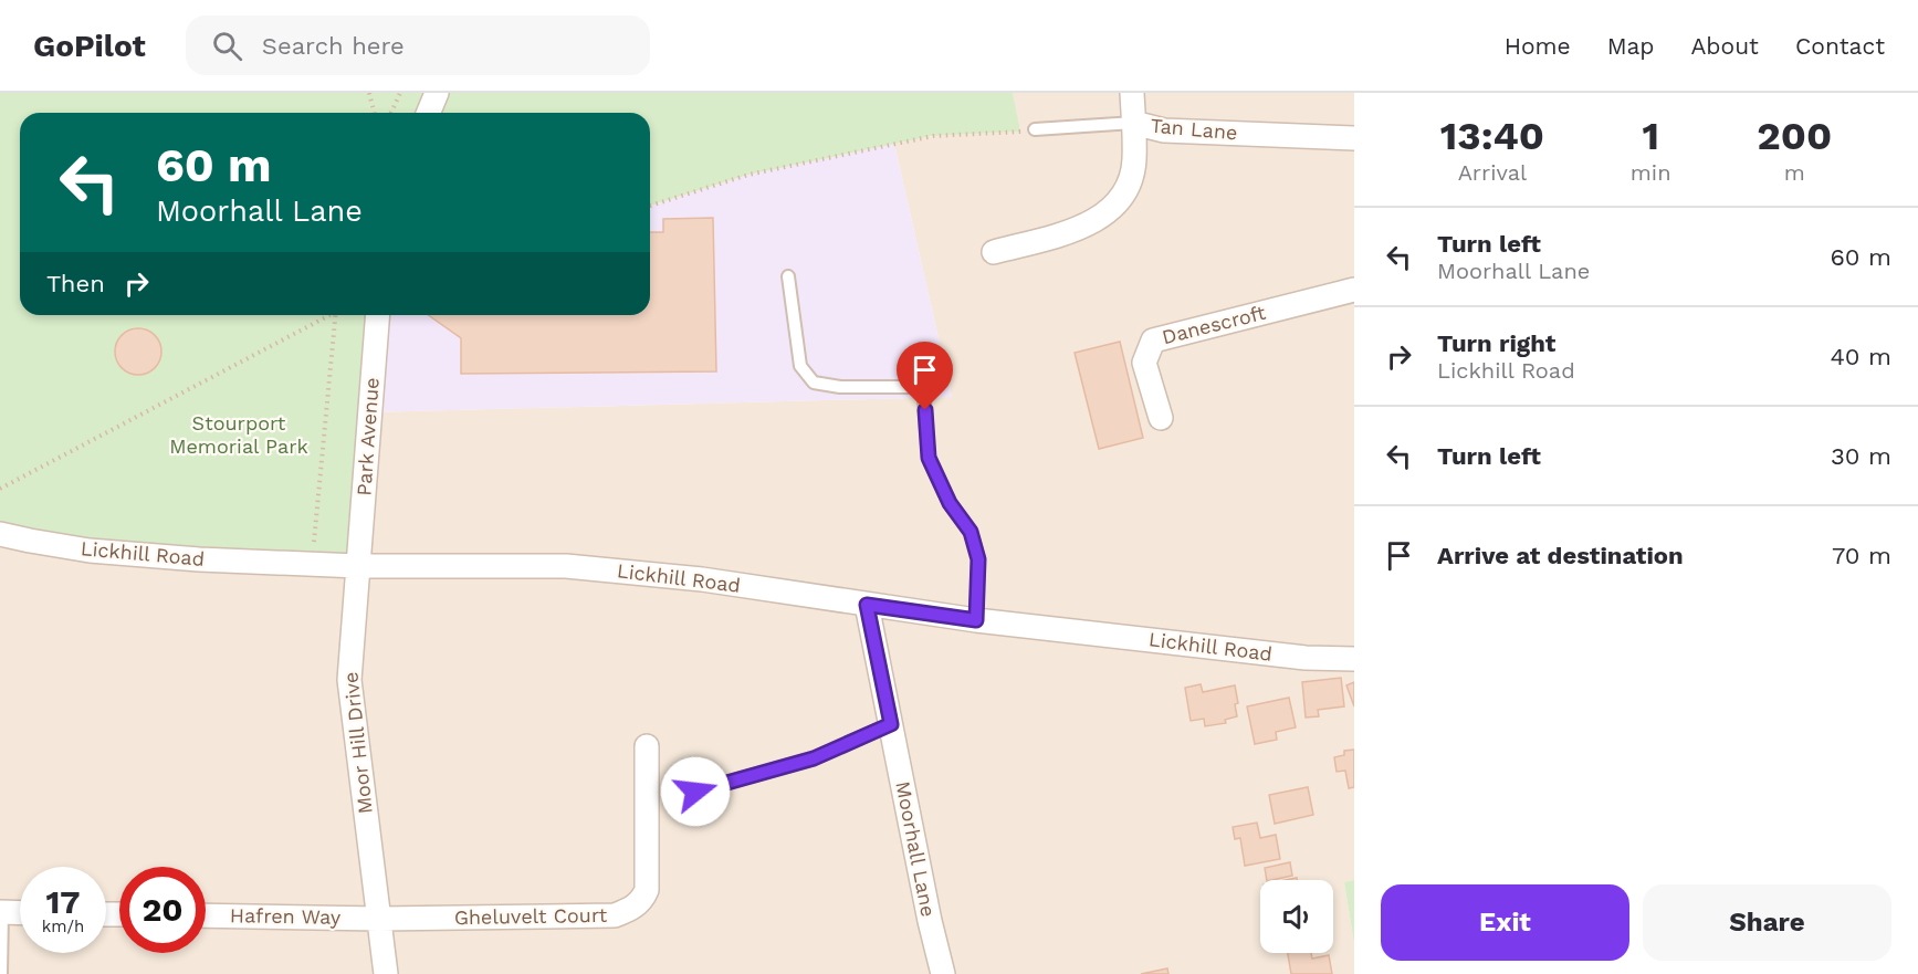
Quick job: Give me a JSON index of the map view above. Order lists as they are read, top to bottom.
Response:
{
  "streets": {
    "street": [
      "Tan Lane",
      "Danescroft",
      "Park Avenue",
      "Lickhill Road",
      "Moor Hill Drive",
      "Moorhall Lane",
      "Hafren Way",
      "Gheluvelt Court"
    ]
  },
  "crossings": [
    ["Park Avenue", "Lickhill Road"],
    ["Park Avenue", "Moor Hill Drive"],
    ["Lickhill Road", "Moor Hill Drive"],
    ["Lickhill Road", "Moorhall Lane"],
    ["Moor Hill Drive", "Hafren Way"],
    ["Moor Hill Drive", "Gheluvelt Court"],
    ["Hafren Way", "Gheluvelt Court"]
  ],
  "parks": ["Stourport Memorial Park"],
  "page": {
    "header": "GoPilot",
    "search": "Search here",
    "nav": [
      "Home",
      "Map",
      "About",
      "Contact"
    ],
    "eta": [
      "13:40",
      "Arrival",
      "1",
      "min",
      "200",
      "m"
    ],
    "turn": ["60 m", "Moorhall Lane"],
    "list": [
      {
        "name": "Turn left",
        "note": "Moorhall Lane",
        "value": "60 m"
      },
      {
        "name": "Turn right",
        "note": "Lickhill Road",
        "value": "40 m"
      },
      {
        "name": "Turn left",
        "value": "30 m"
      },
      {
        "name": "Arrive at destination",
        "value": "70 m"
      }
    ],
    "then": "Then",
    "speed": "17 km/h",
    "limit": "20",
    "buttons": ["Exit", "Share"]
  }
}
